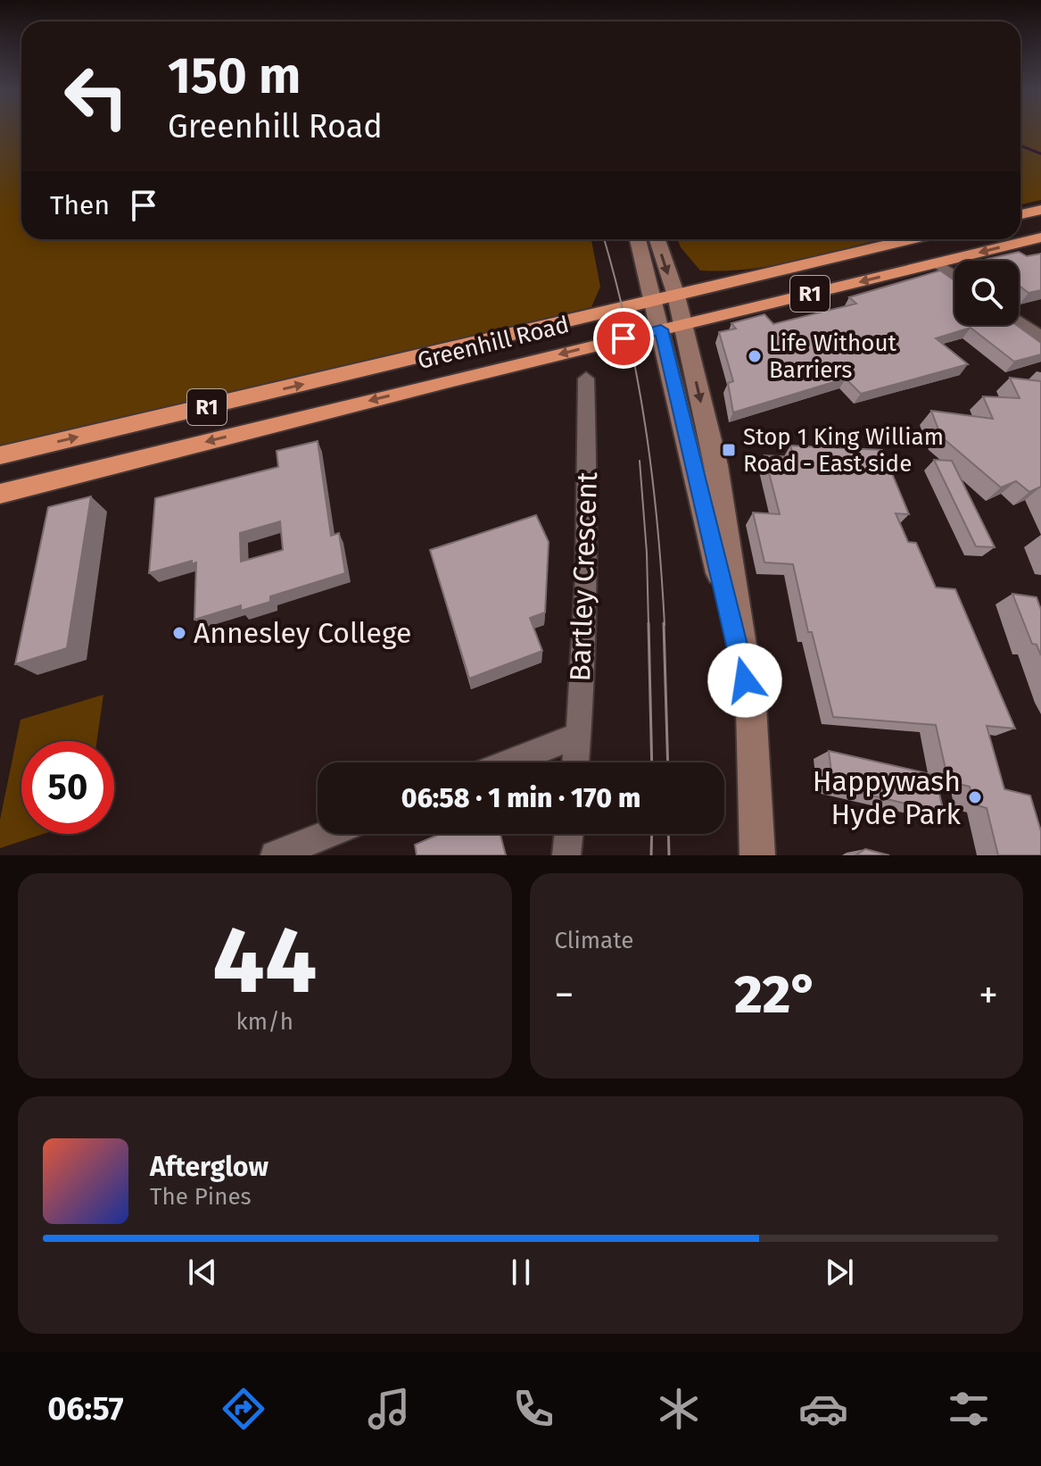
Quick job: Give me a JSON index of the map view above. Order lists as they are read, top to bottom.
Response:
{
  "streets": {
    "highway": ["R1", "Greenhill Road"],
    "street": ["Bartley Crescent"]
  },
  "places": {
    "other": ["Life Without Barriers", "Annesley College", "Happywash Hyde Park"],
    "transit": ["Stop 1 King William Road - East side"]
  },
  "page": {
    "turn": ["150 m", "Greenhill Road"],
    "then": "Then",
    "limit": "50",
    "trip": "06:58 · 1 min · 170 m",
    "tile": [
      ["44", "km/h"],
      "Climate"
    ],
    "heat": ["−", "22°", "+"],
    "song": ["Afterglow", "The Pines"],
    "tabs": "06:57"
  }
}
